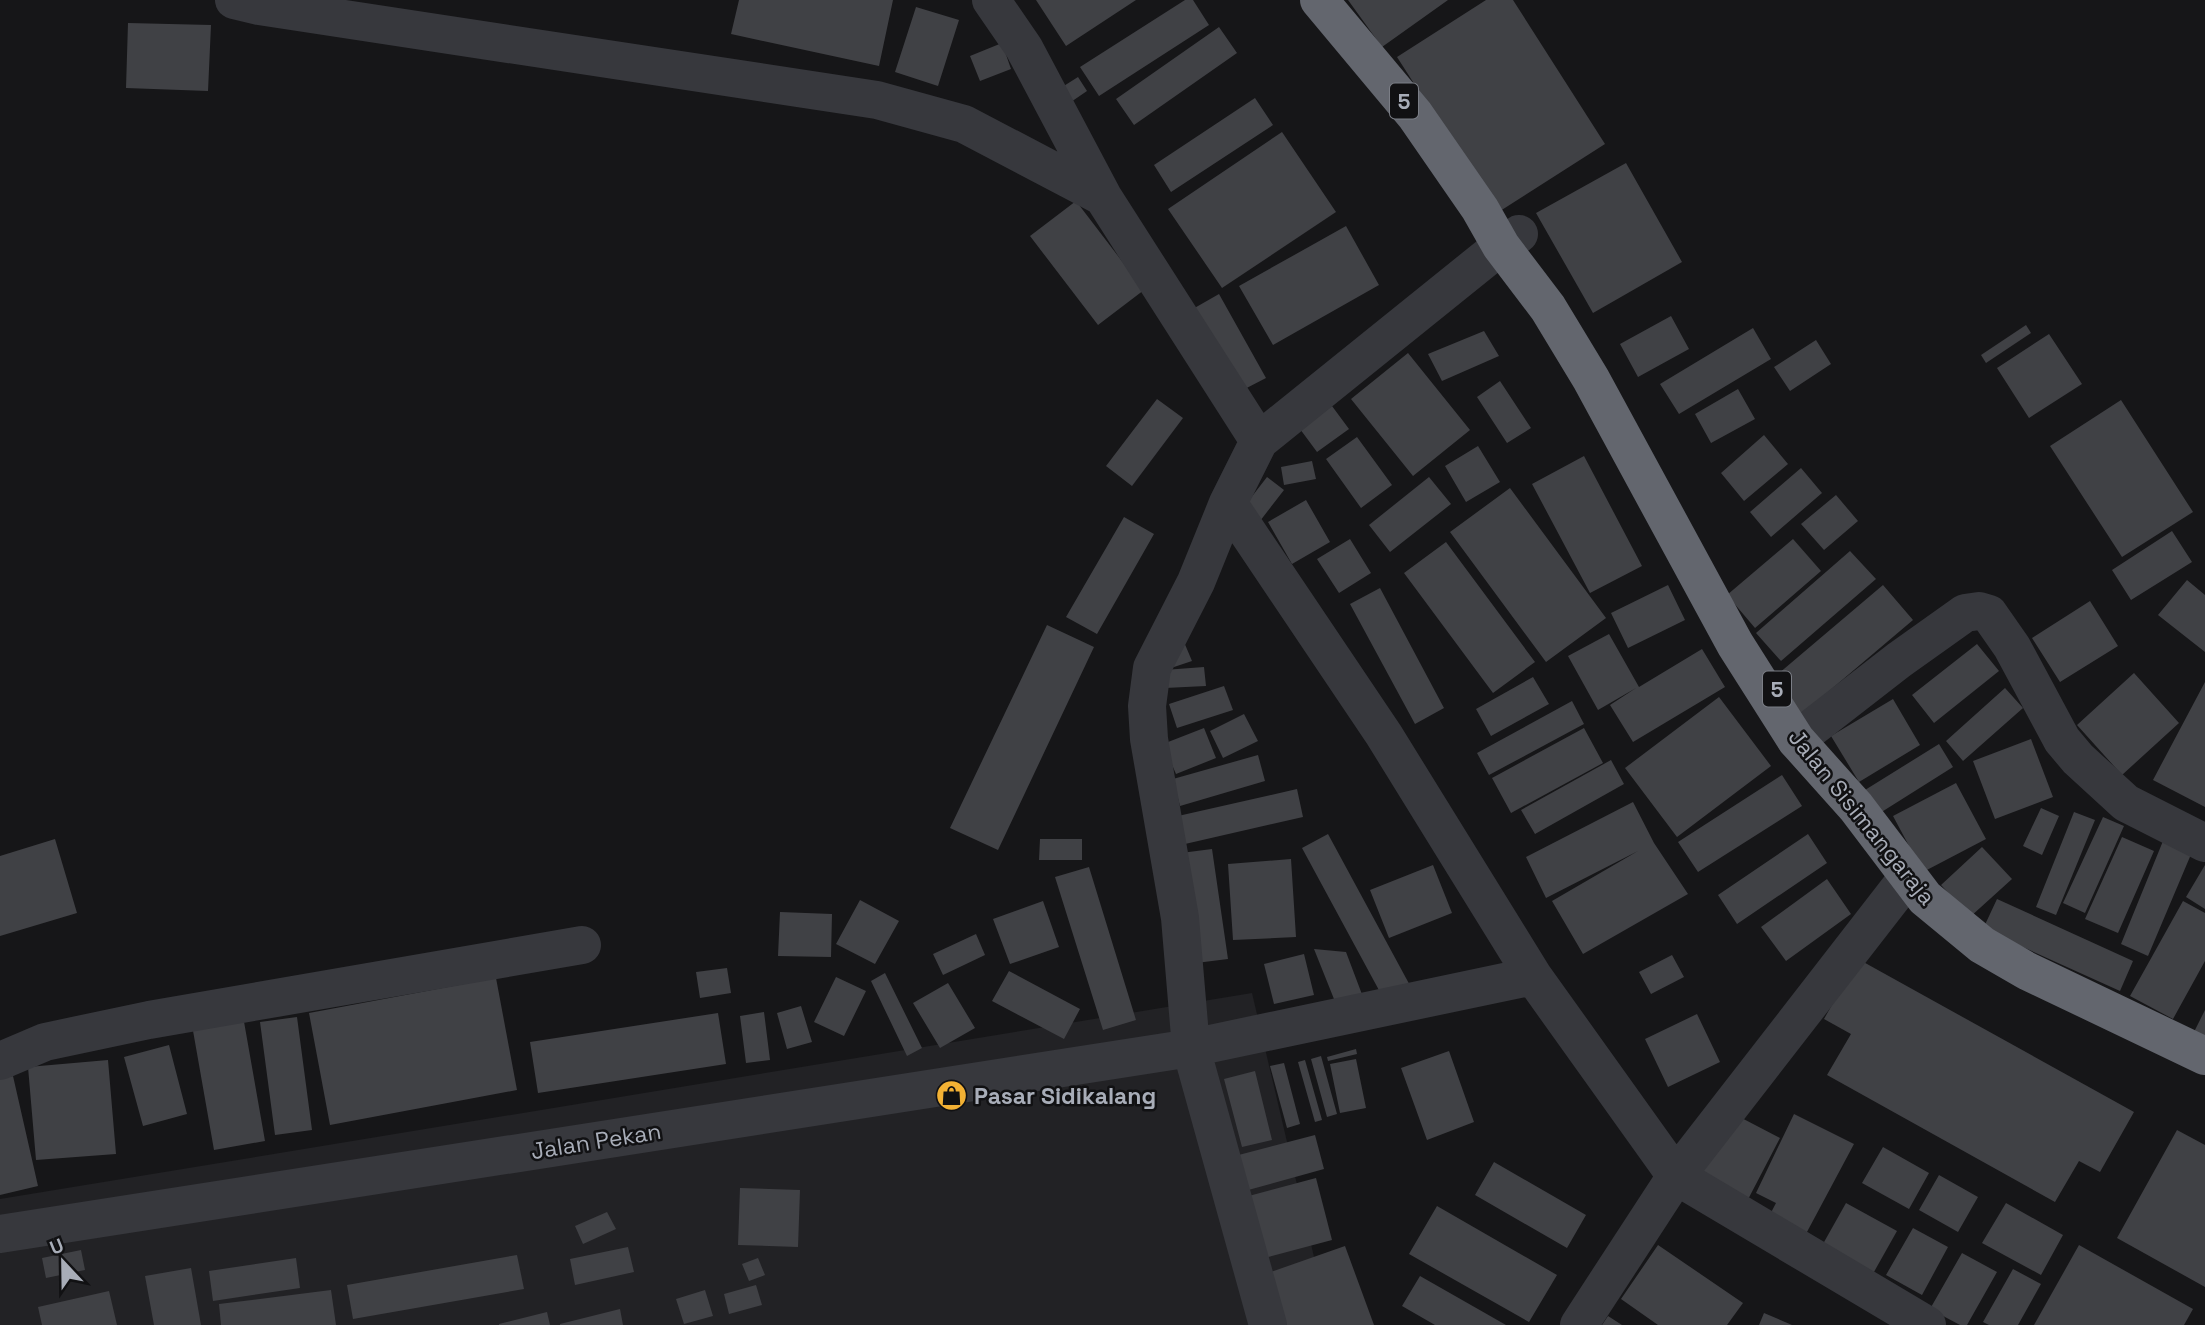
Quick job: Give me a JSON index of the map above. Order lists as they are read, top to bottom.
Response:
{
  "streets": {
    "highway": ["5", "Jalan Sisimangaraja"],
    "street": ["Jalan Pekan"]
  },
  "places": {
    "shop": ["Pasar Sidikalang"]
  },
  "north": "top"
}
